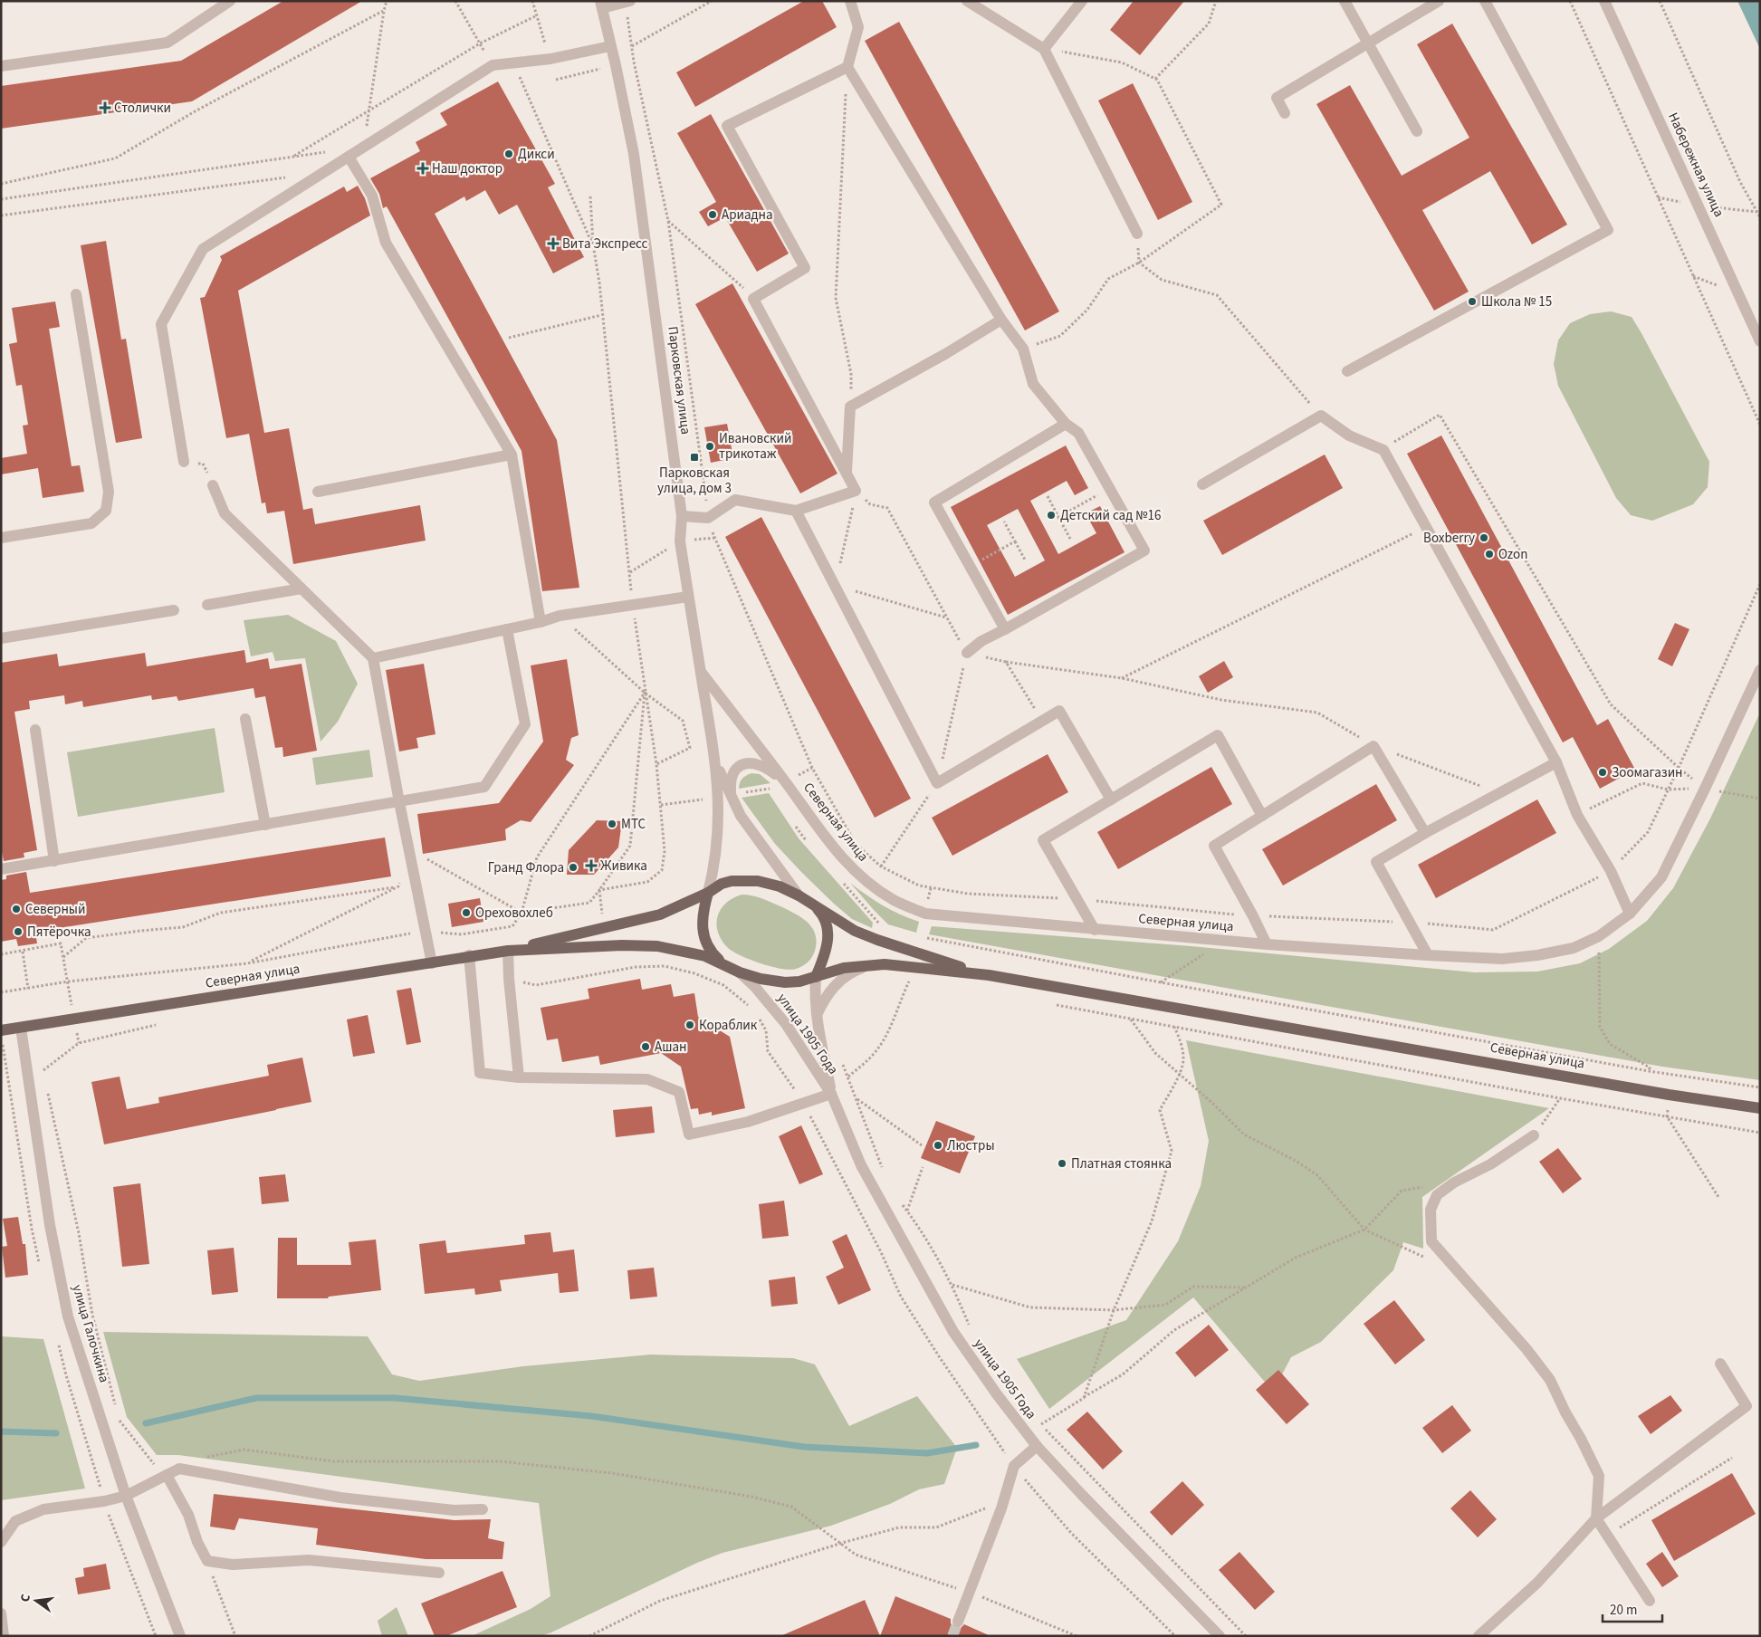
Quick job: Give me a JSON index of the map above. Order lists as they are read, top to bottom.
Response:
{
  "streets": {
    "main road": ["Северная улица"],
    "street": [
      "Набережная улица",
      "Парковская улица",
      "улица 1905 Года",
      "улица Галочкина"
    ]
  },
  "crossings": [
    ["Парковская улица", "Северная улица"],
    ["Парковская улица", "улица 1905 Года"],
    ["Северная улица", "улица 1905 Года"],
    ["Северная улица", "улица Галочкина"]
  ],
  "places": {
    "health": [
      "Столички",
      "Наш доктор",
      "Вита Экспресс",
      "Живика"
    ],
    "other": [
      "Дикси",
      "Ариадна",
      "Школа № 15",
      "Ивановский трикотаж",
      "Детский сад №16",
      "Boxberry",
      "Ozon",
      "Зоомагазин",
      "МТС",
      "Гранд Флора",
      "Северный",
      "Ореховохлеб",
      "Пятёрочка",
      "Кораблик",
      "Ашан",
      "Люстры",
      "Платная стоянка"
    ],
    "transit": ["Парковская улица, дом 3"]
  },
  "scale_bar": "20 m",
  "north": "left"
}
